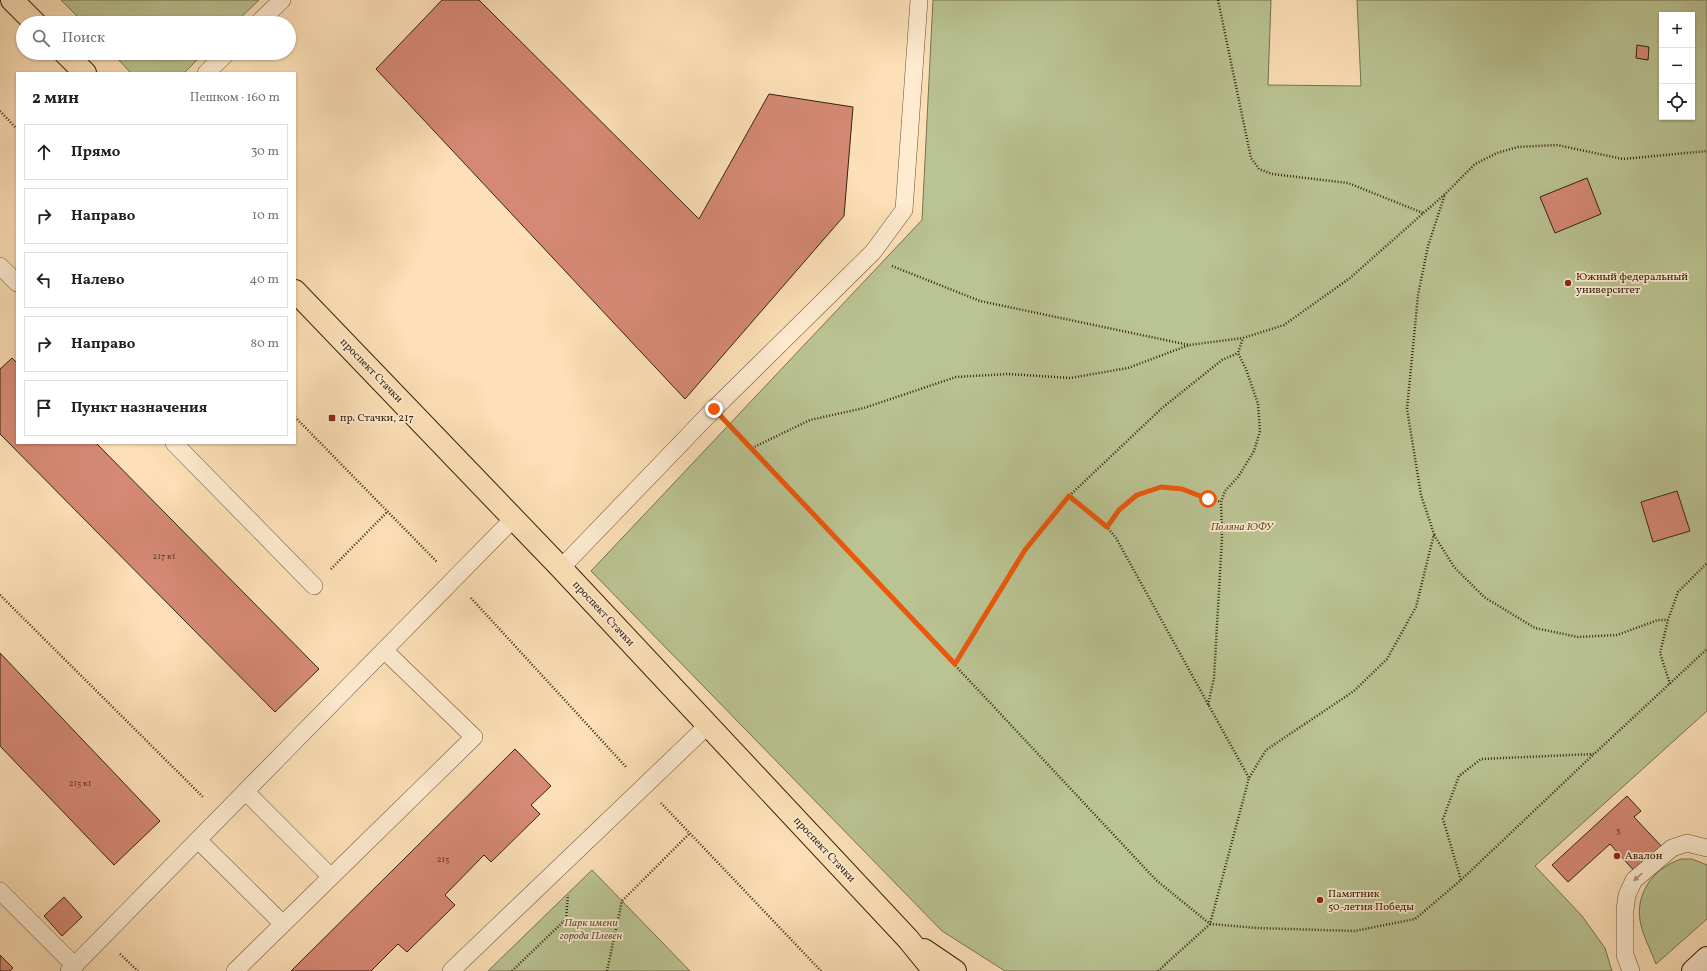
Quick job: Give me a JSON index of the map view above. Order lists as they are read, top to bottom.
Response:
{
  "streets": {
    "main road": ["проспект Стачки"]
  },
  "parks": ["Поляна ЮФУ", "Парк имени города Плевен"],
  "places": {
    "other": ["Южный федеральный университет", "Авалон", "Памятник 50-летия Победы"],
    "transit": ["пр. Стачки, 217"]
  },
  "house_numbers": [
    "217 к1",
    "215 к1",
    "3",
    "215"
  ],
  "page": {
    "map_buttons": ["+", "−"],
    "search": "Поиск",
    "heading": ["2 мин", "Пешком · 160 m"],
    "list": [
      ["Прямо", "30 m"],
      ["Направо", "10 m"],
      ["Налево", "40 m"],
      ["Направо", "80 m"],
      "Пункт назначения"
    ]
  }
}
